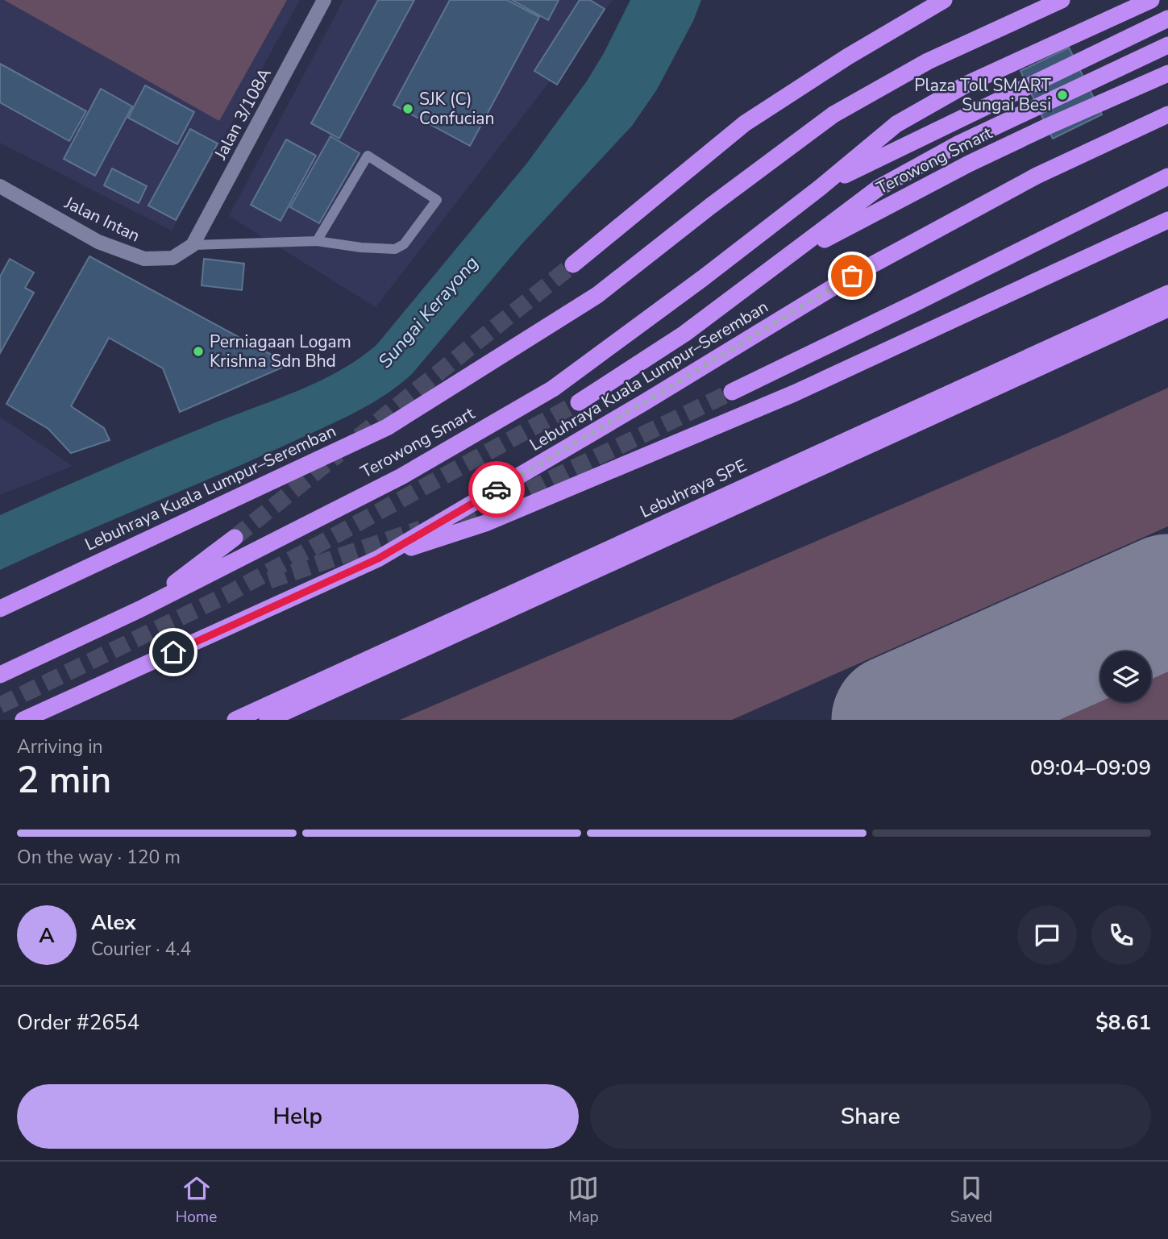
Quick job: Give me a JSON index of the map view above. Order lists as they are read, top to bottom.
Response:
{
  "streets": {
    "highway": ["Terowong Smart", "Lebuhraya Kuala Lumpur–Seremban", "Lebuhraya SPE"],
    "street": ["Jalan 3/108A", "Jalan Intan"]
  },
  "crossings": [
    ["Jalan 3/108A", "Jalan Intan"]
  ],
  "water": ["Sungai Kerayong"],
  "places": ["Plaza Toll SMART Sungai Besi", "SJK (C) Confucian", "Perniagaan Logam Krishna Sdn Bhd"],
  "page": {
    "heading": ["2 min", "Arriving in", "09:04–09:09"],
    "panel": [
      "Alex",
      "Courier · 4.4",
      "Order #2654",
      "$8.61"
    ],
    "bar": "On the way · 120 m",
    "round": "A",
    "buttons": ["Help", "Share"],
    "tabs": ["Home", "Map", "Saved"]
  }
}
